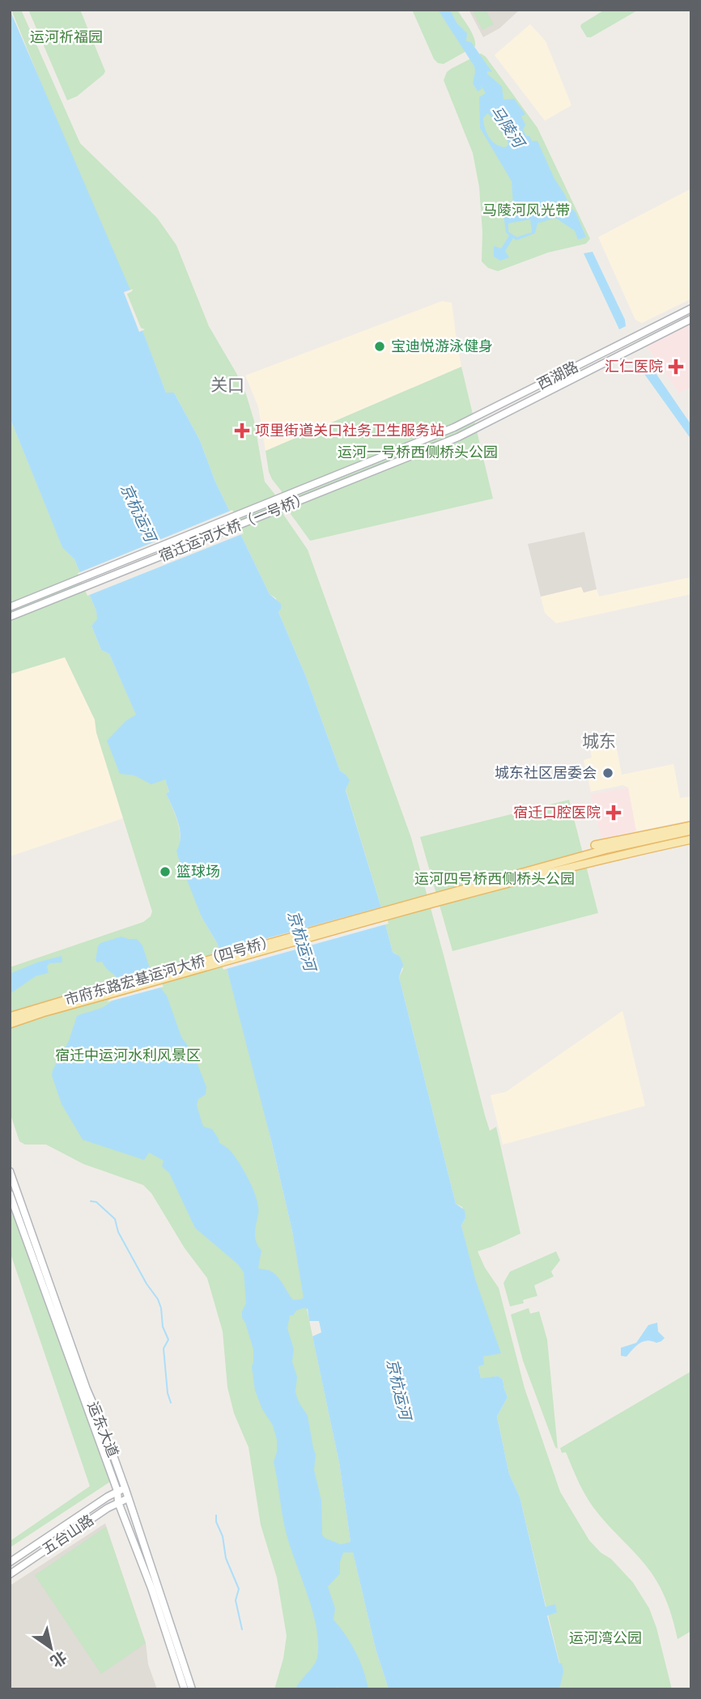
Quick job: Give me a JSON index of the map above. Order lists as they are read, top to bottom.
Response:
{
  "streets": {
    "main road": [
      "西湖路",
      "宿迁运河大桥（一号桥）",
      "市府东路宏基运河大桥（四号桥）",
      "运东大道",
      "五台山路"
    ]
  },
  "crossings": [
    ["西湖路", "宿迁运河大桥（一号桥）"],
    ["运东大道", "五台山路"]
  ],
  "districts": ["关口", "城东"],
  "water": ["马陵河", "京杭运河"],
  "parks": [
    "运河祈福园",
    "马陵河风光带",
    "运河一号桥西侧桥头公园",
    "运河四号桥西侧桥头公园",
    "宿迁中运河水利风景区",
    "运河湾公园"
  ],
  "places": {
    "other": ["宝迪悦游泳健身", "城东社区居委会", "篮球场"],
    "health": ["汇仁医院", "项里街道关口社务卫生服务站", "宿迁口腔医院"]
  },
  "north": "bottom right"
}
